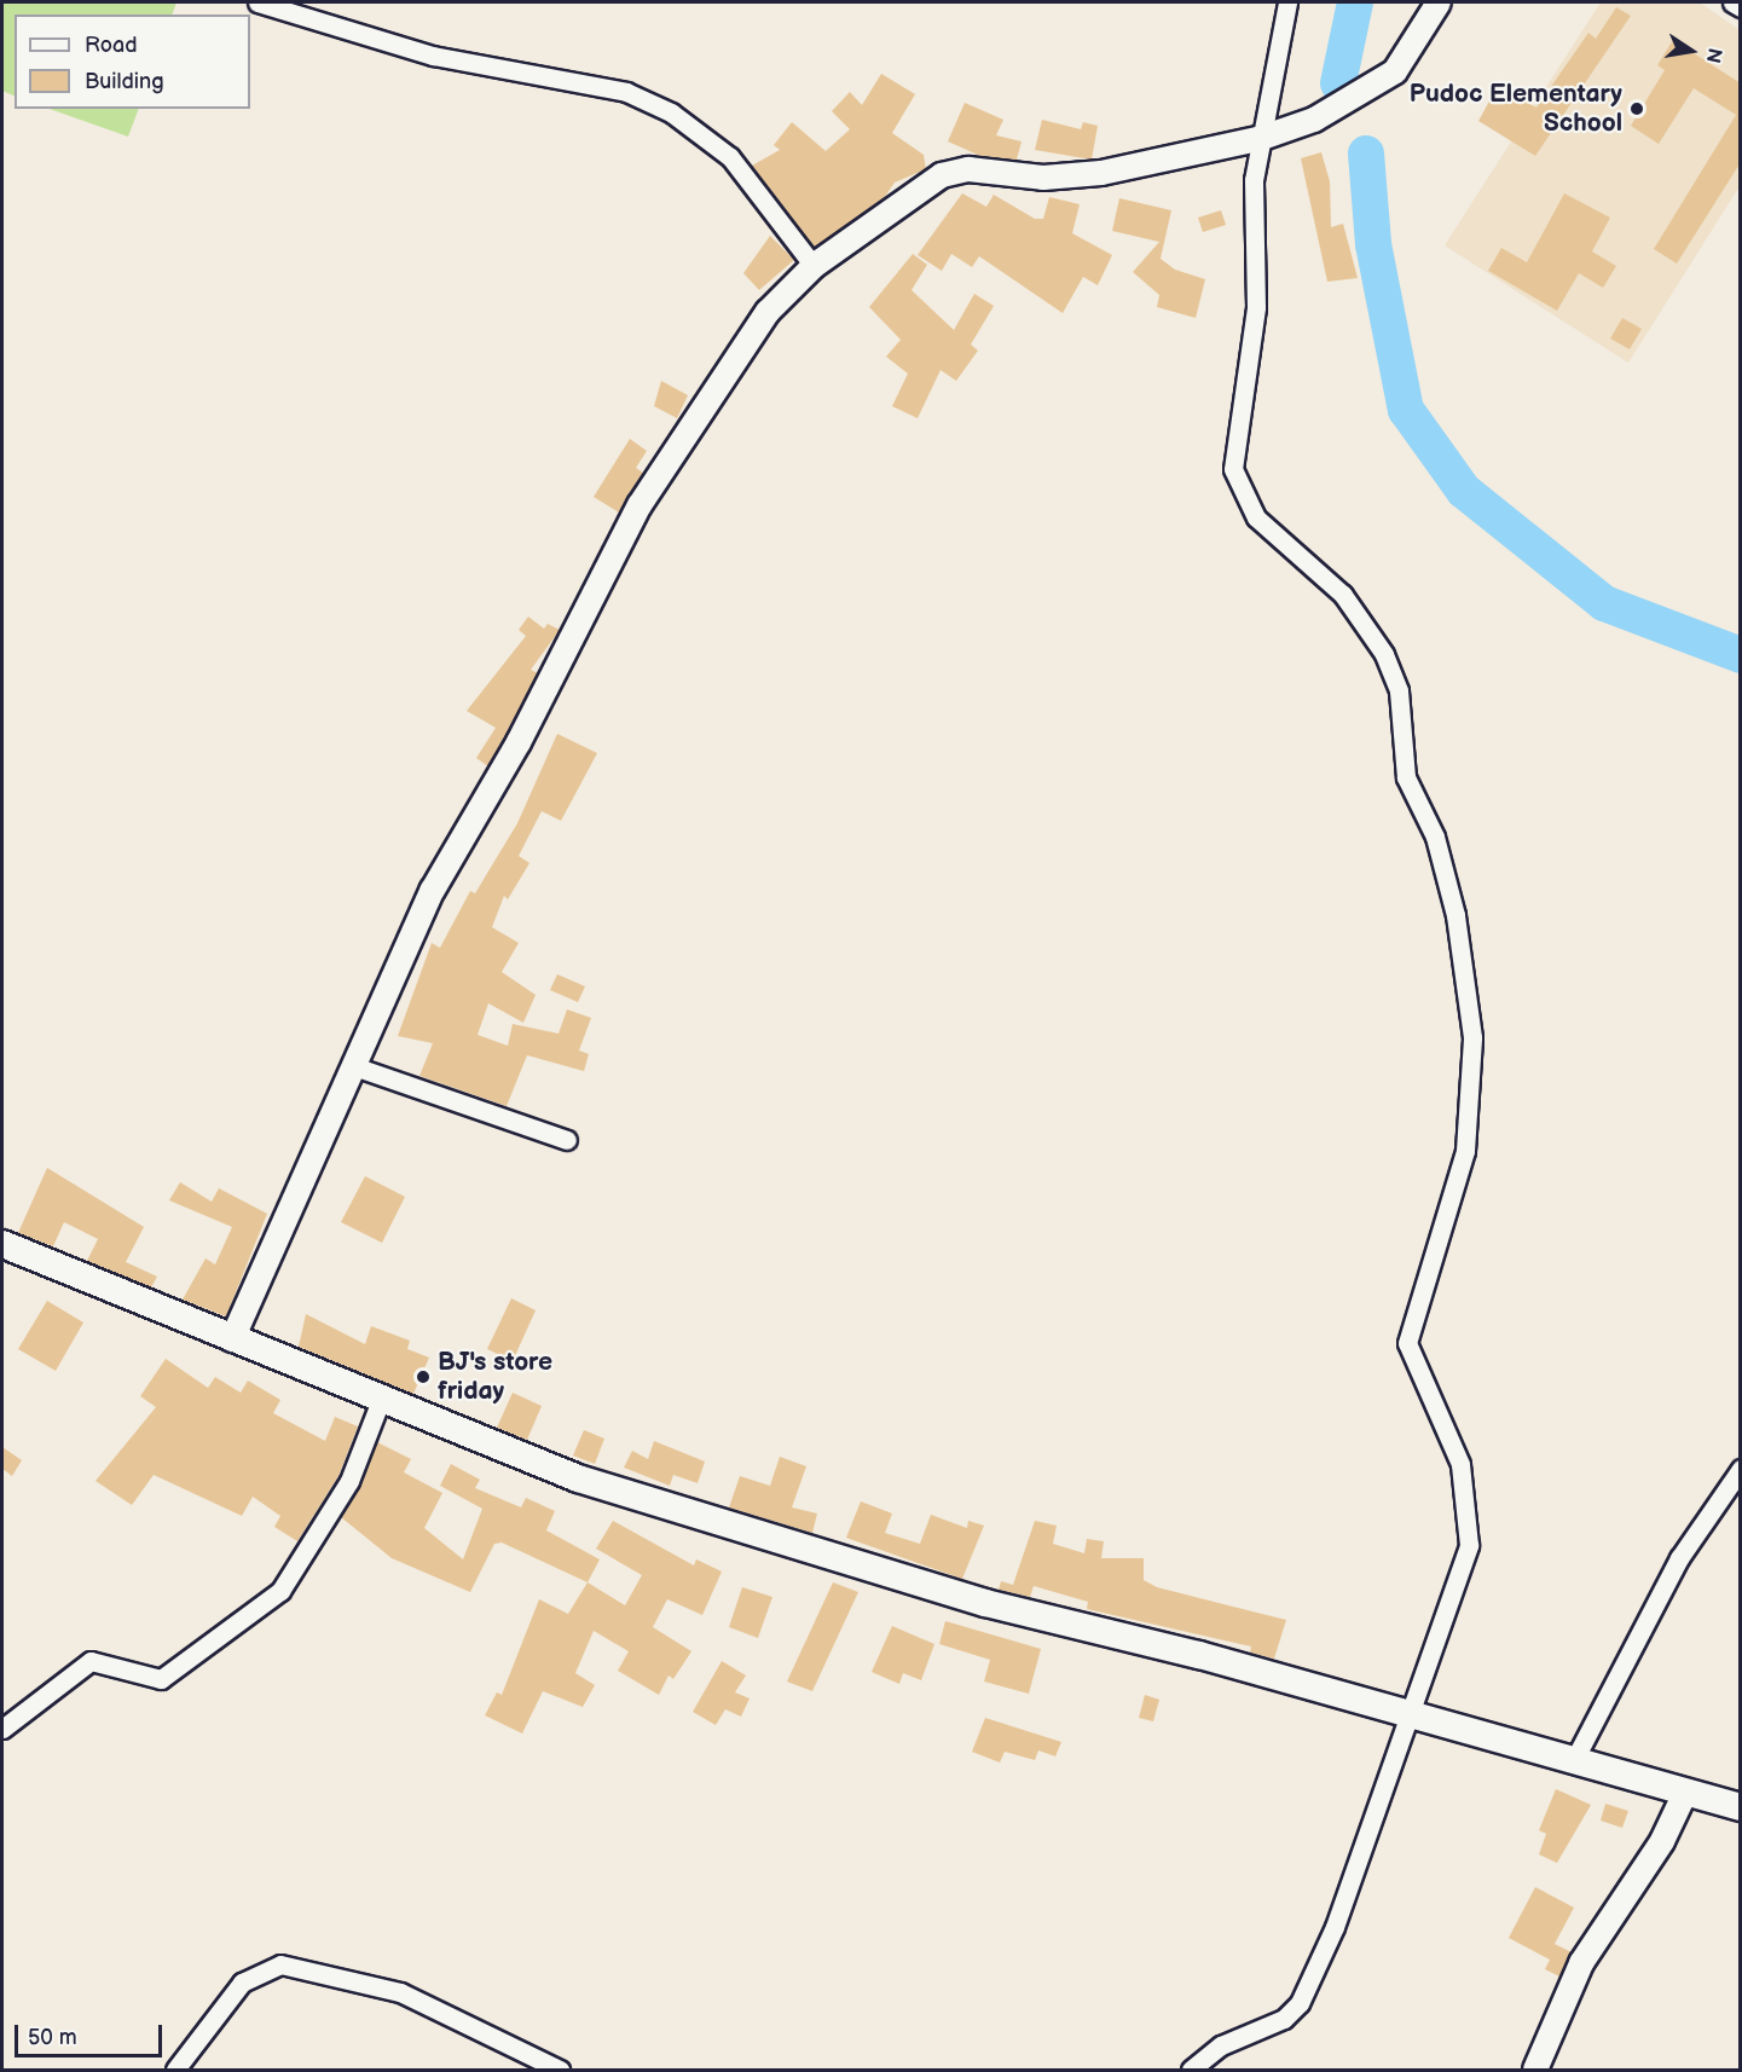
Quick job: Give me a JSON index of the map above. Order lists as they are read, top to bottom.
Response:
{
  "places": ["Pudoc Elementary School", "BJ's store friday"],
  "legend": ["Road", "Building"],
  "scale_bar": "50 m",
  "north": "right"
}
